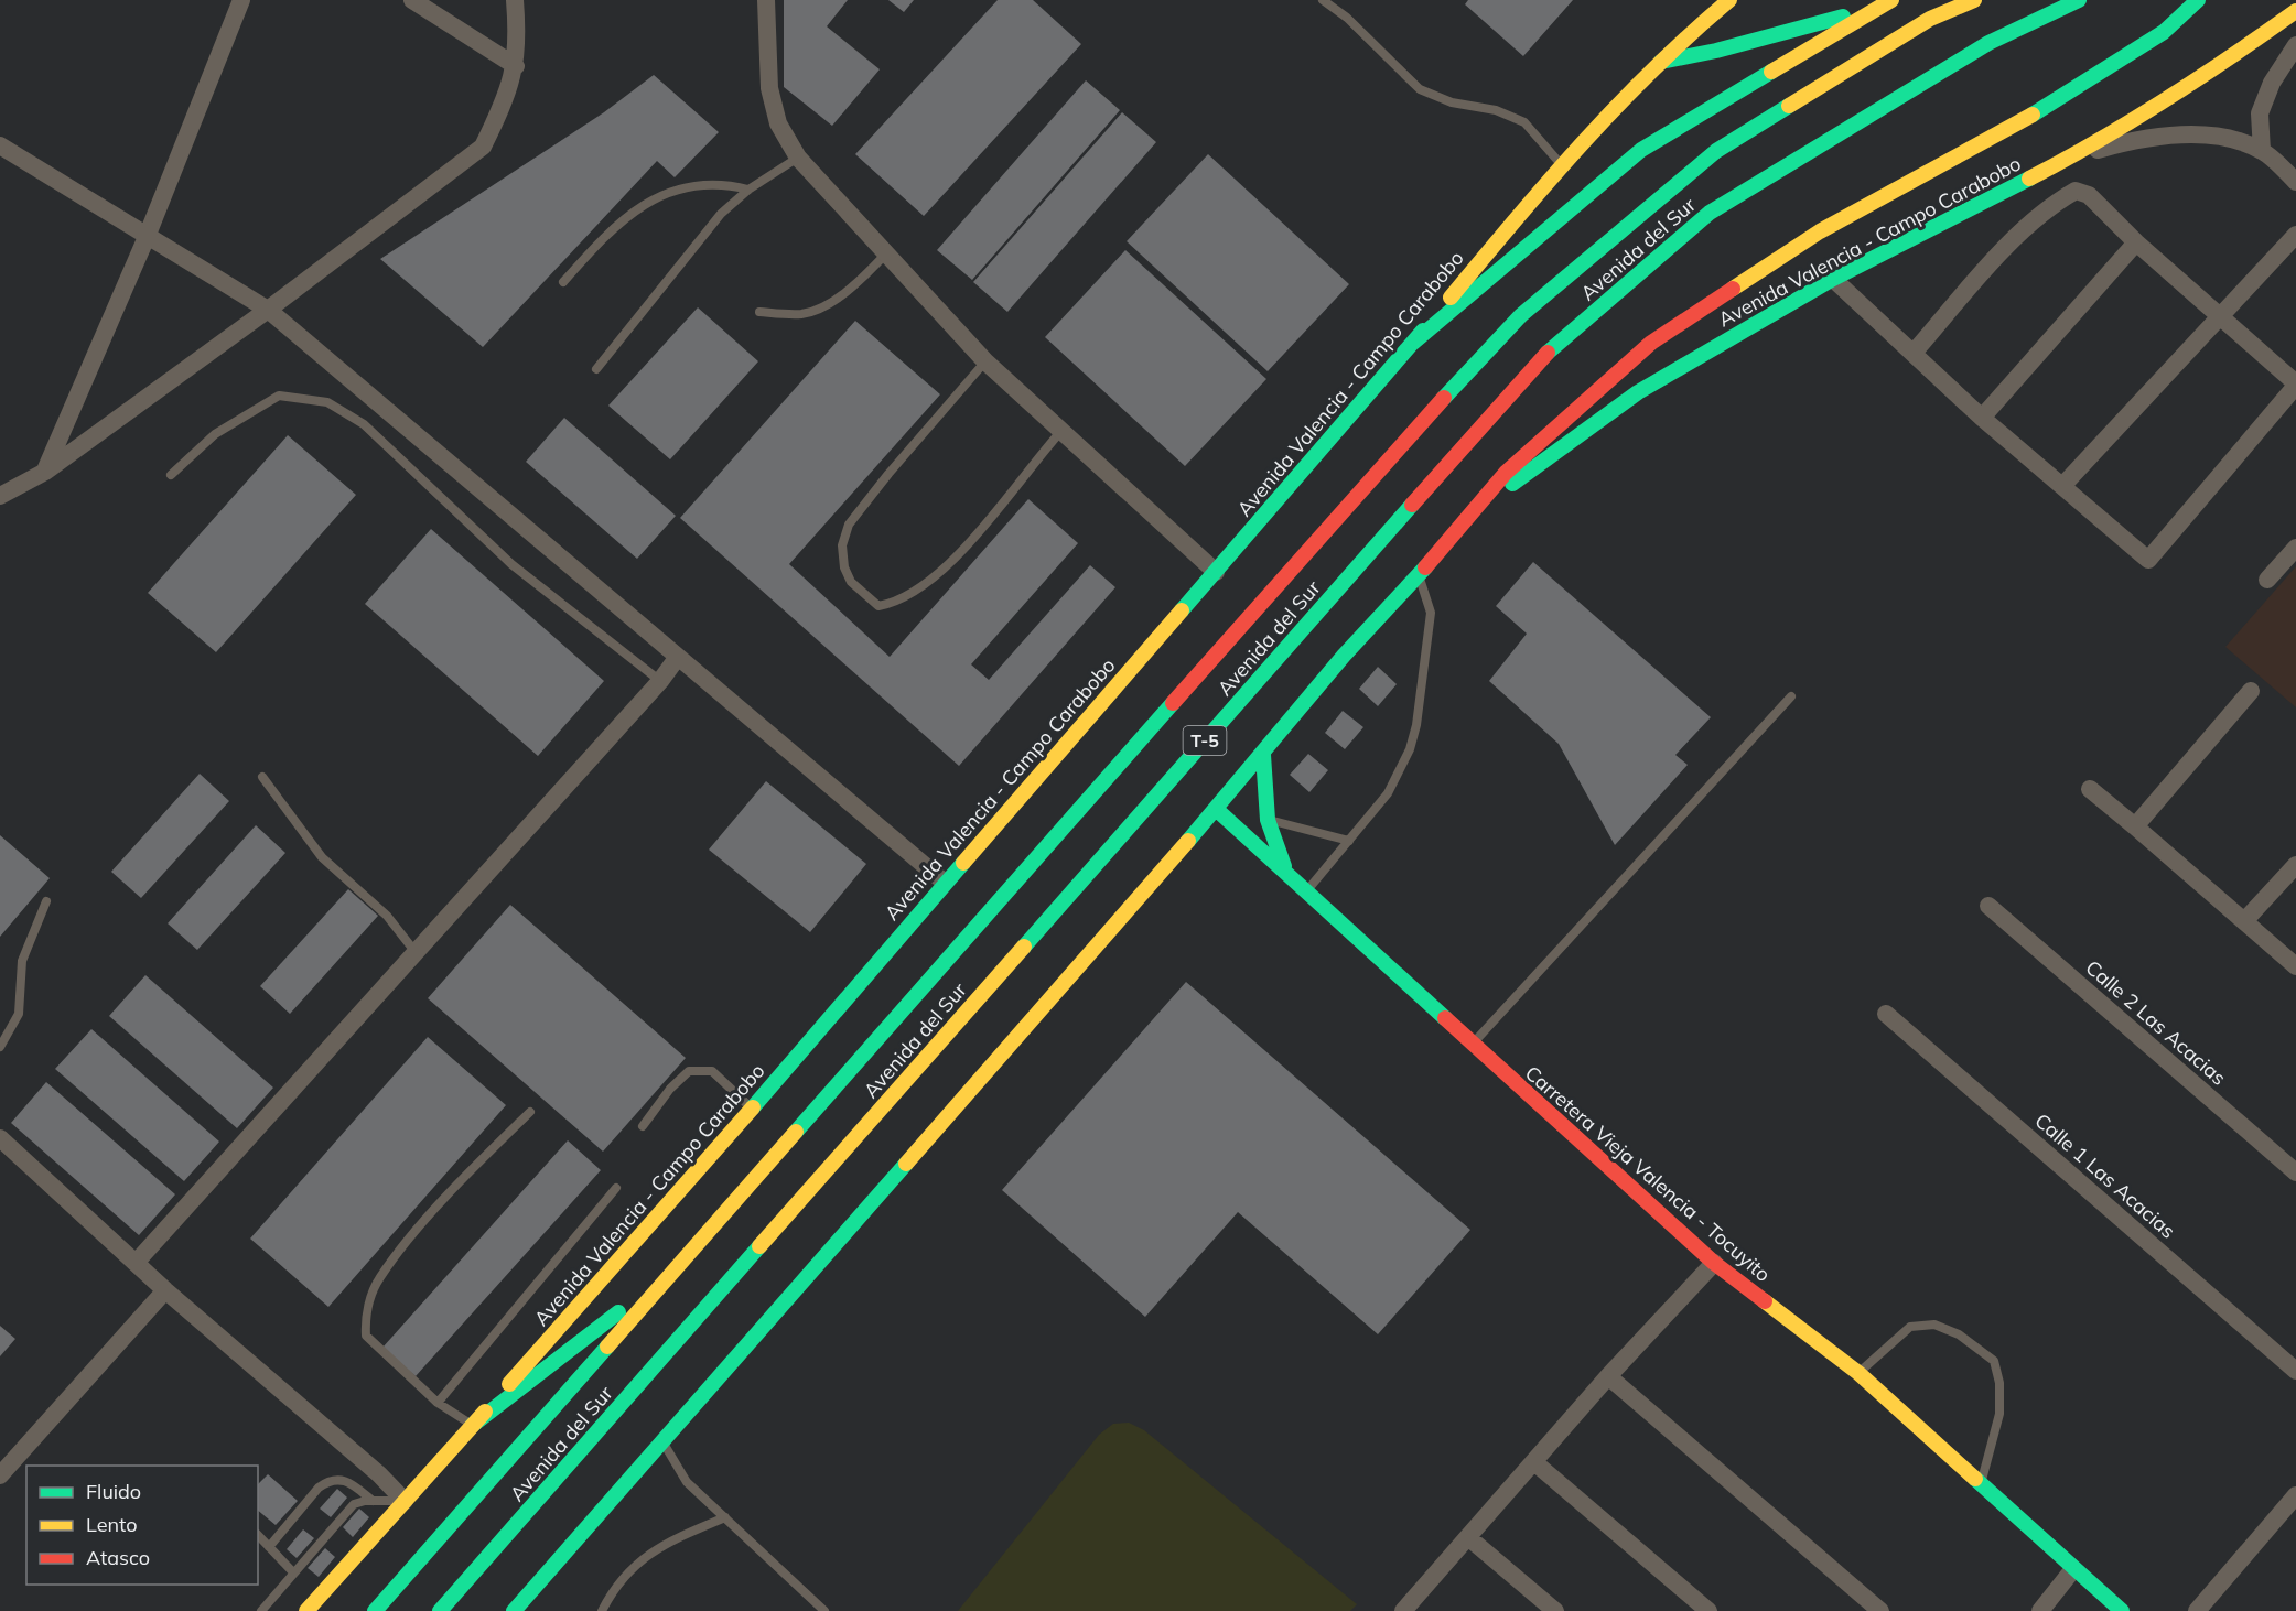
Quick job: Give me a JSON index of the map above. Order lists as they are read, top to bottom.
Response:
{
  "streets": {
    "main road": [
      "Avenida Valencia - Campo Carabobo",
      "Avenida del Sur",
      "T-5",
      "Carretera Vieja Valencia - Tocuyito"
    ],
    "street": ["Calle 2 Las Acacias", "Calle 1 Las Acacias"]
  },
  "crossings": [
    ["Avenida Valencia - Campo Carabobo", "Carretera Vieja Valencia - Tocuyito"]
  ],
  "legend": ["Fluido", "Lento", "Atasco"]
}
